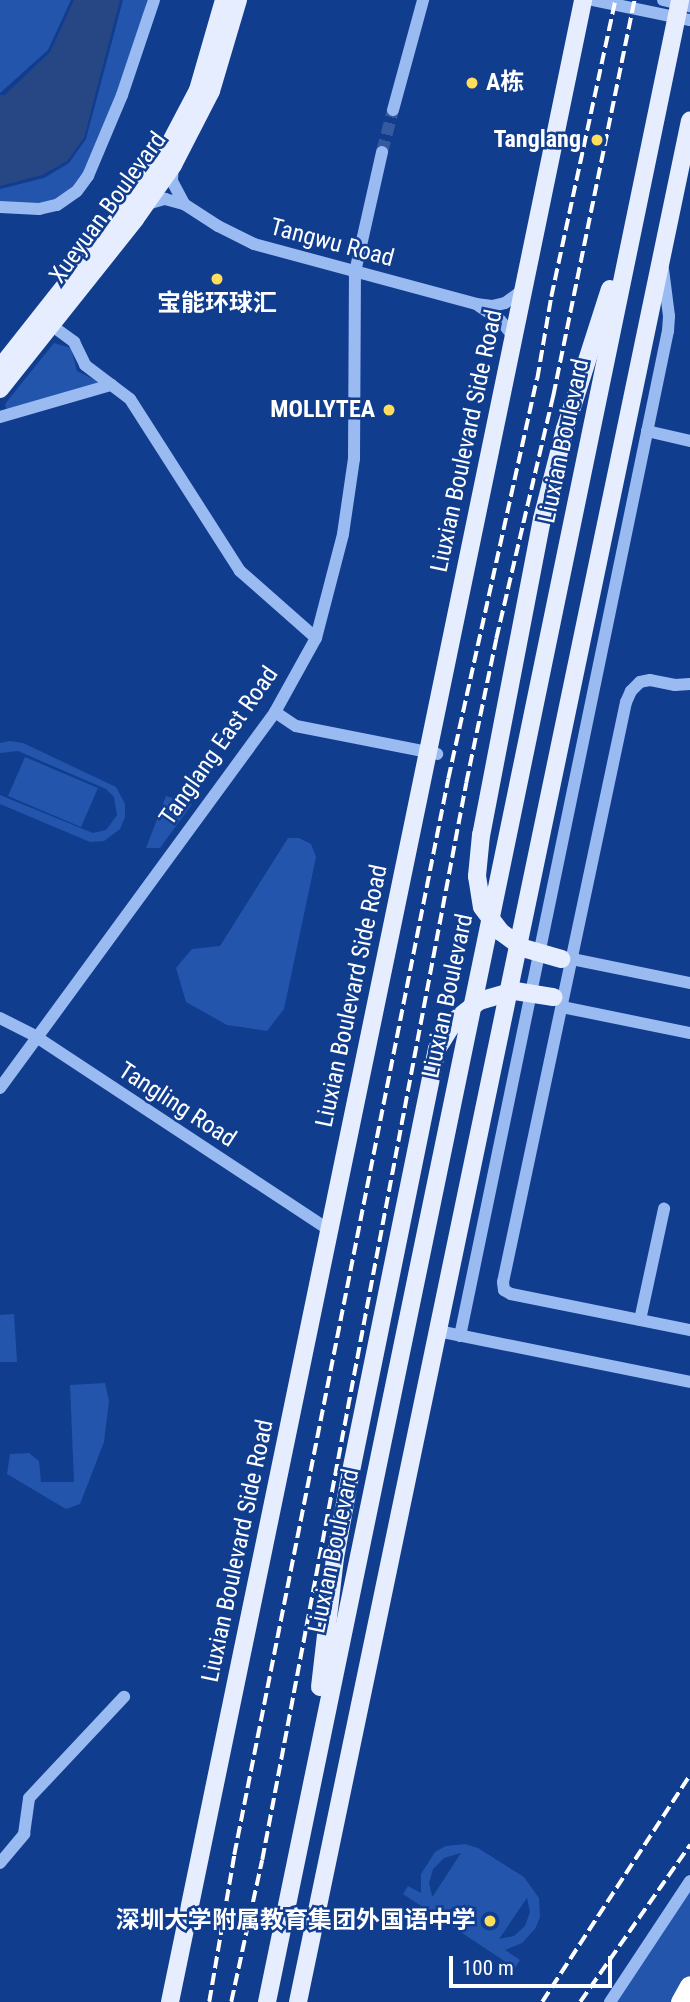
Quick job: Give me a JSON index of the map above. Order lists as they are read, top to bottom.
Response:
{
  "streets": {
    "main road": ["Xueyuan Boulevard", "Liuxian Boulevard Side Road", "Liuxian Boulevard"],
    "street": ["Tangwu Road", "Tanglang East Road", "Tangling Road"]
  },
  "crossings": [
    ["Tangwu Road", "Liuxian Boulevard Side Road"],
    ["Tangwu Road", "Tanglang East Road"],
    ["Liuxian Boulevard Side Road", "Tangling Road"],
    ["Tanglang East Road", "Tangling Road"]
  ],
  "places": [
    "A栋",
    "Tanglang",
    "宝能环球汇",
    "MOLLYTEA",
    "深圳大学附属教育集团外国语中学"
  ],
  "scale_bar": "100 m"
}
